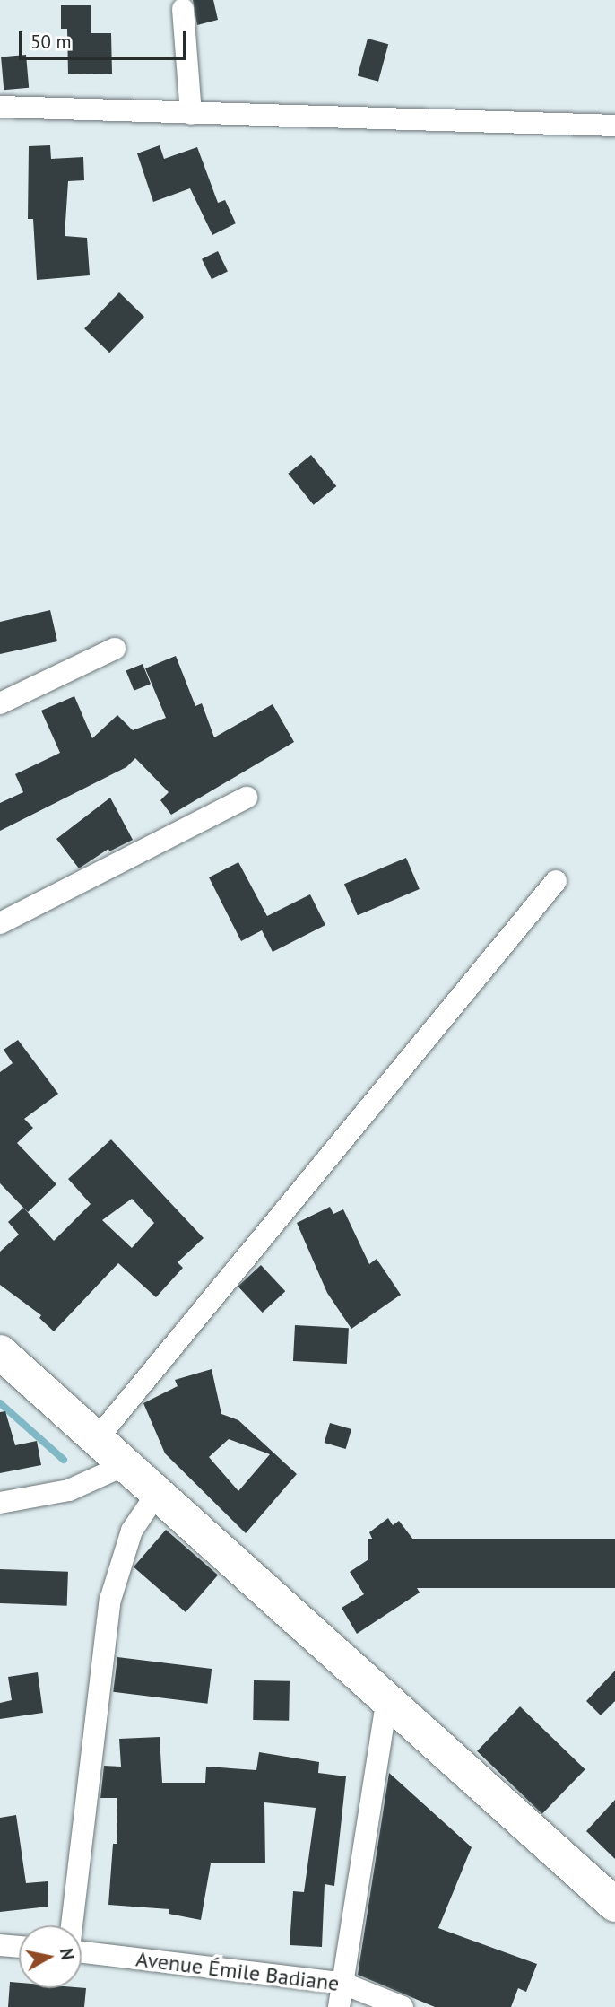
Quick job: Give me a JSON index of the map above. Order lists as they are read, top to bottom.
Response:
{
  "streets": {
    "street": ["Avenue Émile Badiane"]
  },
  "scale_bar": "50 m",
  "north": "right"
}
